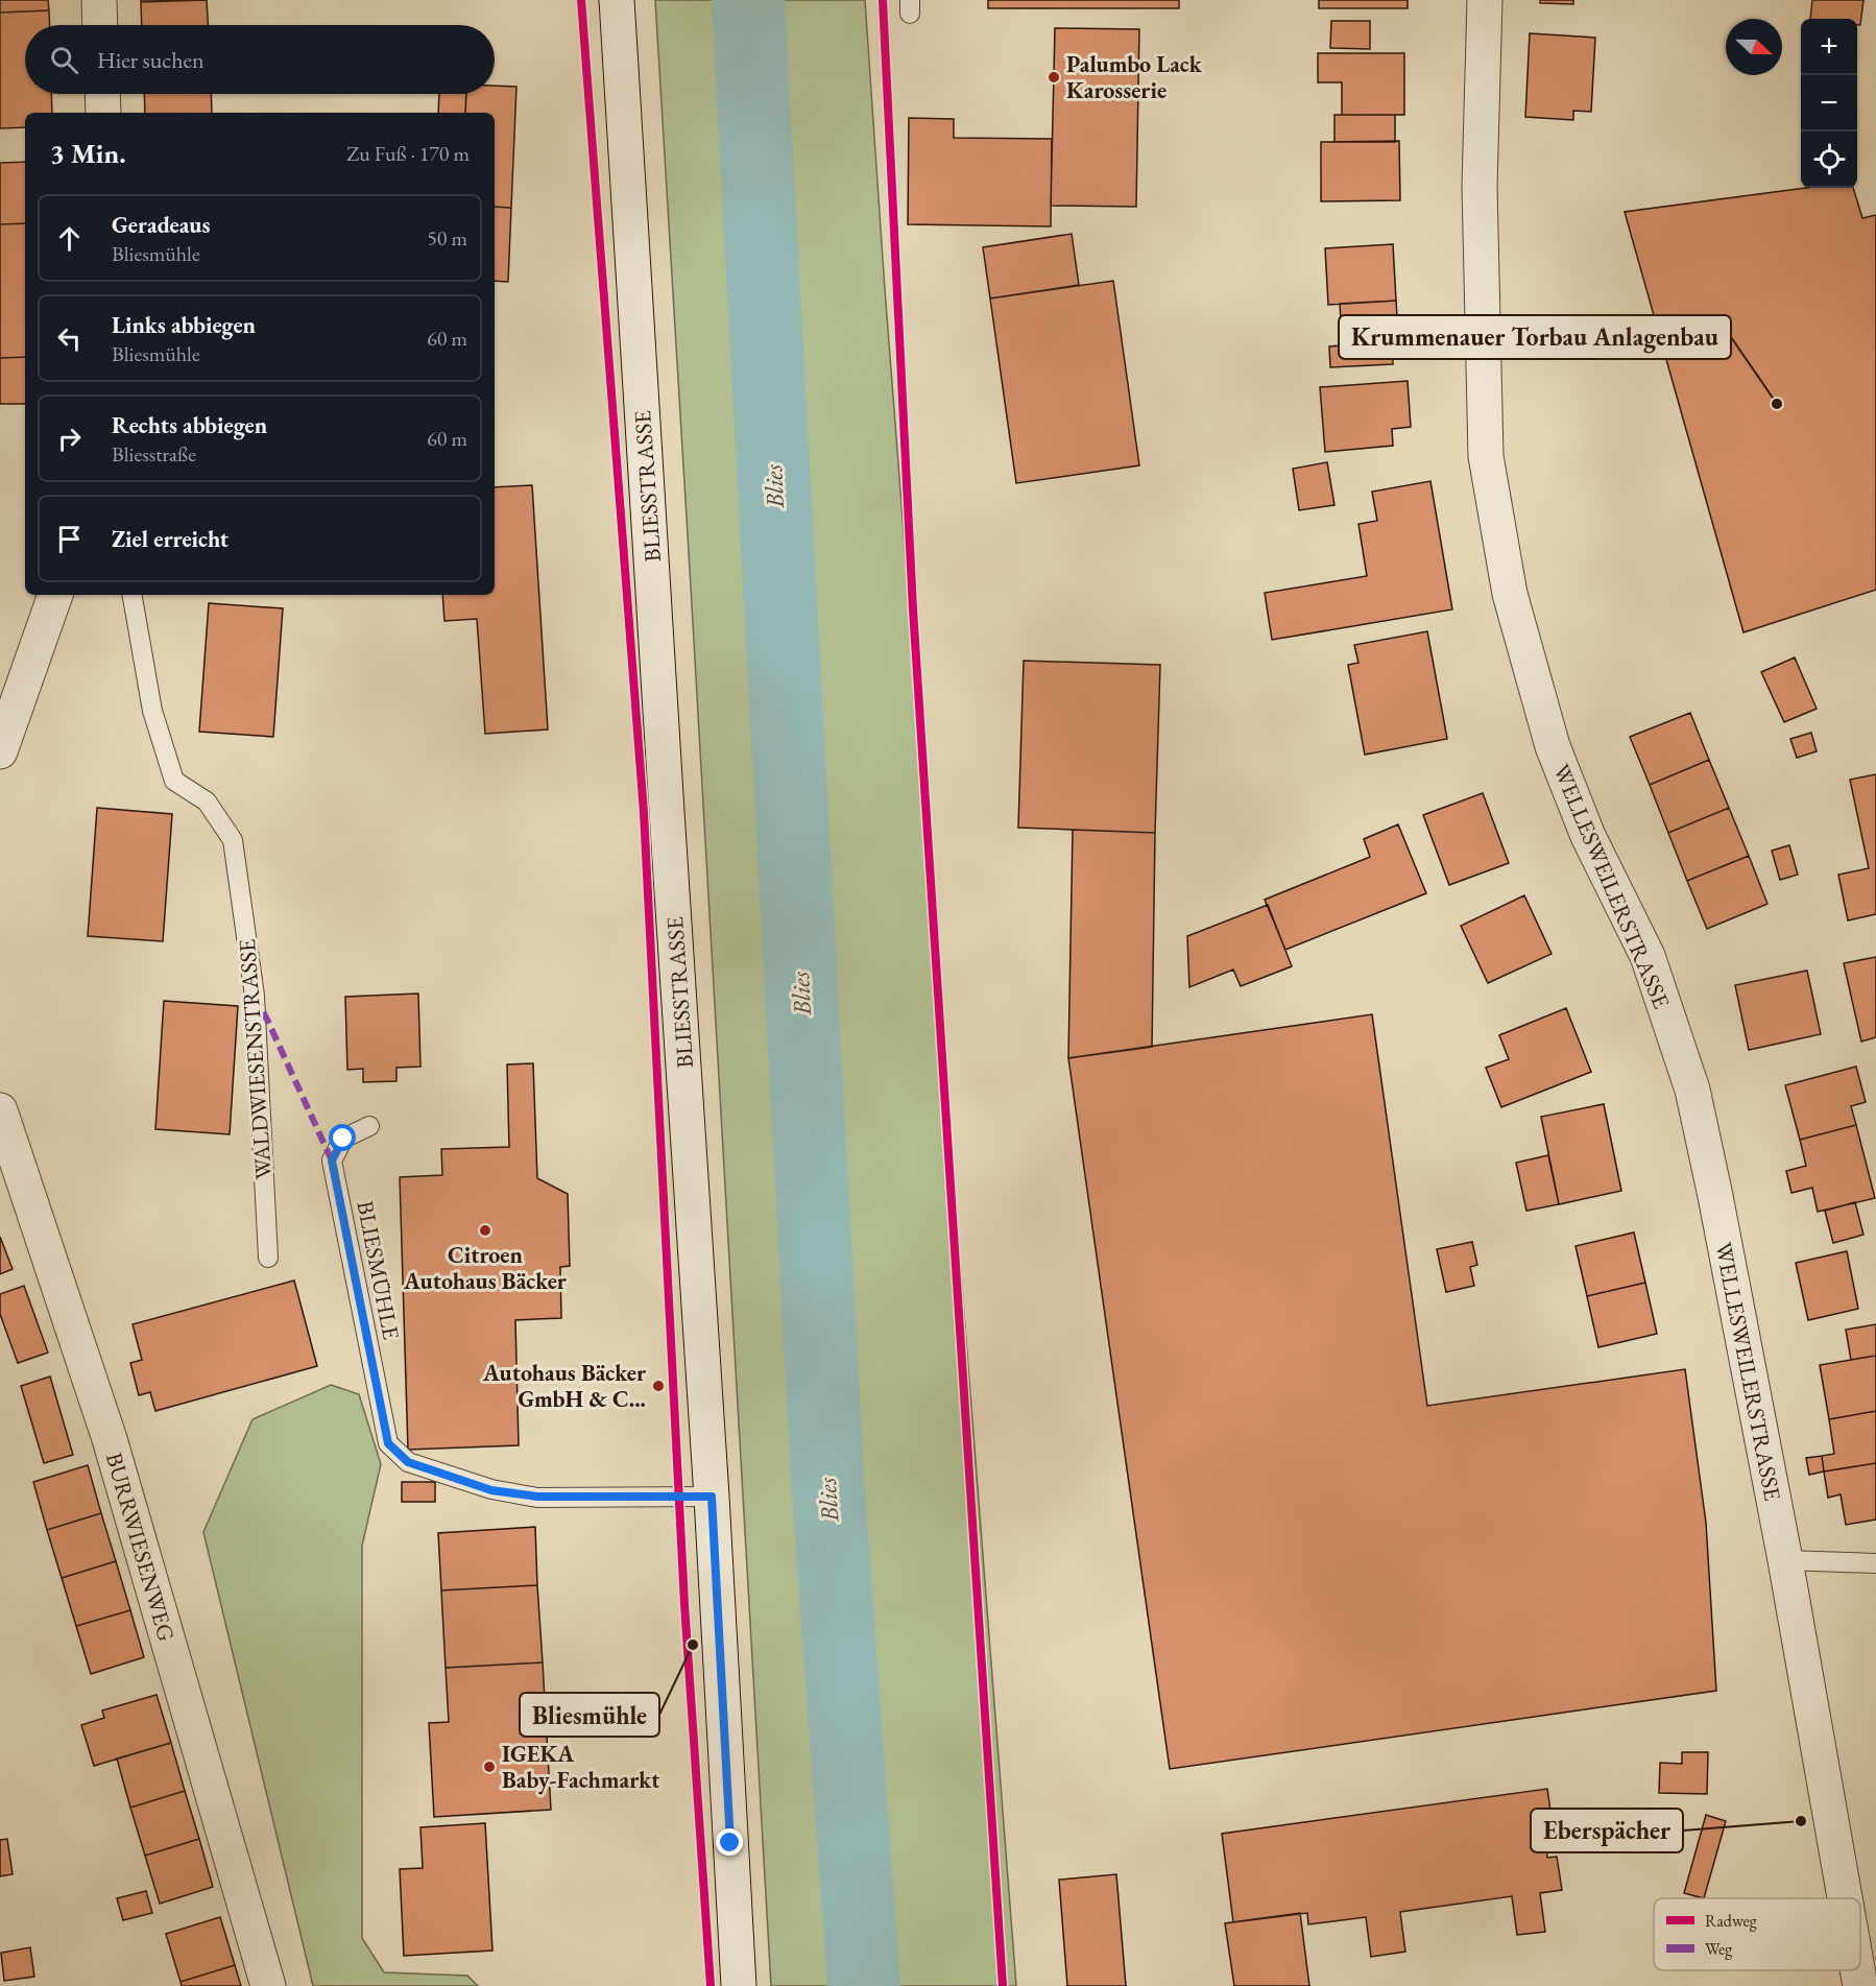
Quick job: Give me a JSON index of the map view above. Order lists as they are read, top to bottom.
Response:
{
  "streets": {
    "street": ["BLIESSTRASSE", "WELLESWEILERSTRASSE", "BURRWIESENWEG"],
    "lane": ["WALDWIESENSTRASSE", "BLIESMÜHLE"]
  },
  "crossings": [
    ["BLIESSTRASSE", "BLIESMÜHLE"]
  ],
  "water": ["Blies"],
  "places": [
    "Palumbo Lack Karosserie",
    "Krummenauer Torbau Anlagenbau",
    "Citroen Autohaus Bäcker",
    "Autohaus Bäcker GmbH & C...",
    "Bliesmühle",
    "IGEKA Baby-Fachmarkt",
    "Eberspächer"
  ],
  "legend": ["Radweg", "Weg"],
  "north": "right",
  "page": {
    "map_buttons": ["+", "−"],
    "search": "Hier suchen",
    "heading": ["3 Min.", "Zu Fuß · 170 m"],
    "list": [
      ["Geradeaus", "Bliesmühle", "50 m"],
      ["Links abbiegen", "Bliesmühle", "60 m"],
      ["Rechts abbiegen", "Bliesstraße", "60 m"],
      "Ziel erreicht"
    ]
  }
}
